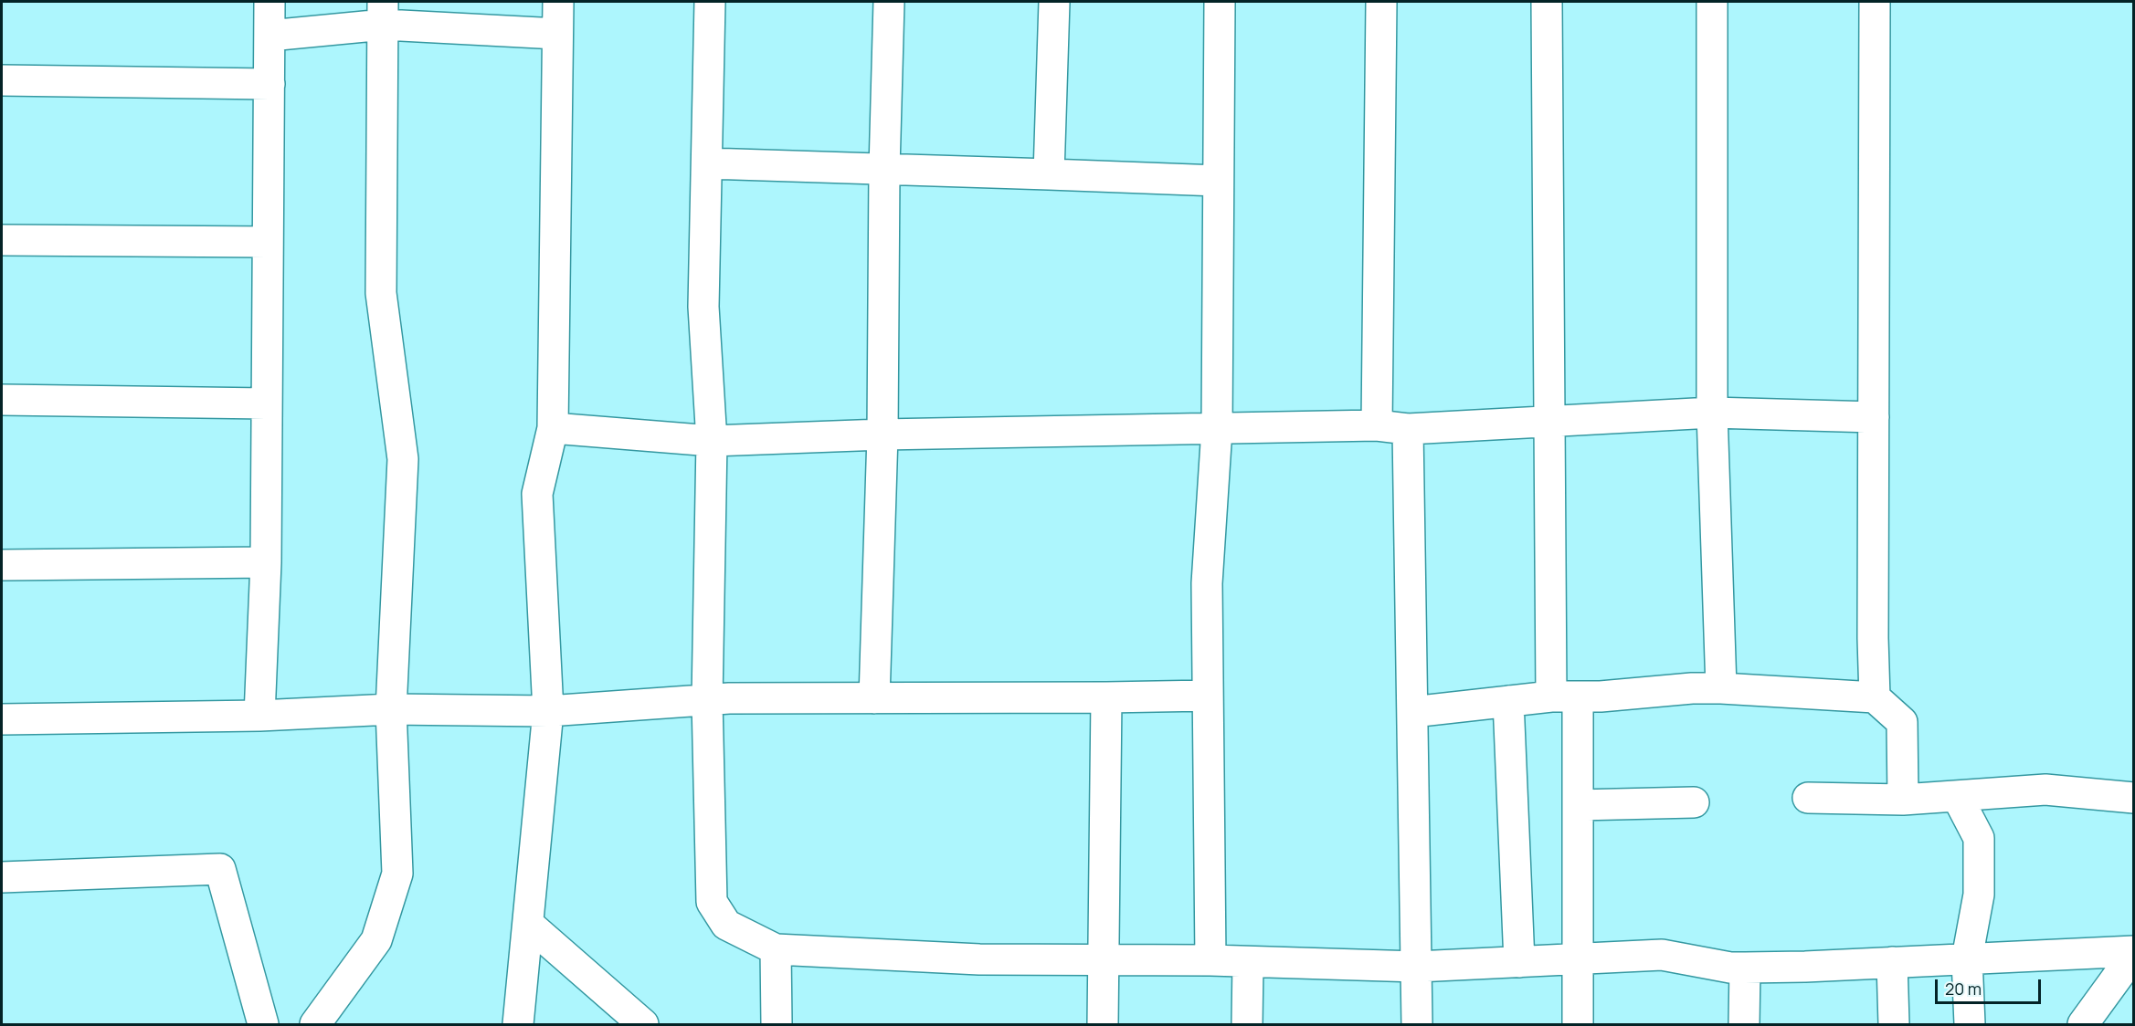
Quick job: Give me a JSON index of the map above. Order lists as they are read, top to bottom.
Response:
{
  "scale_bar": "20 m"
}
